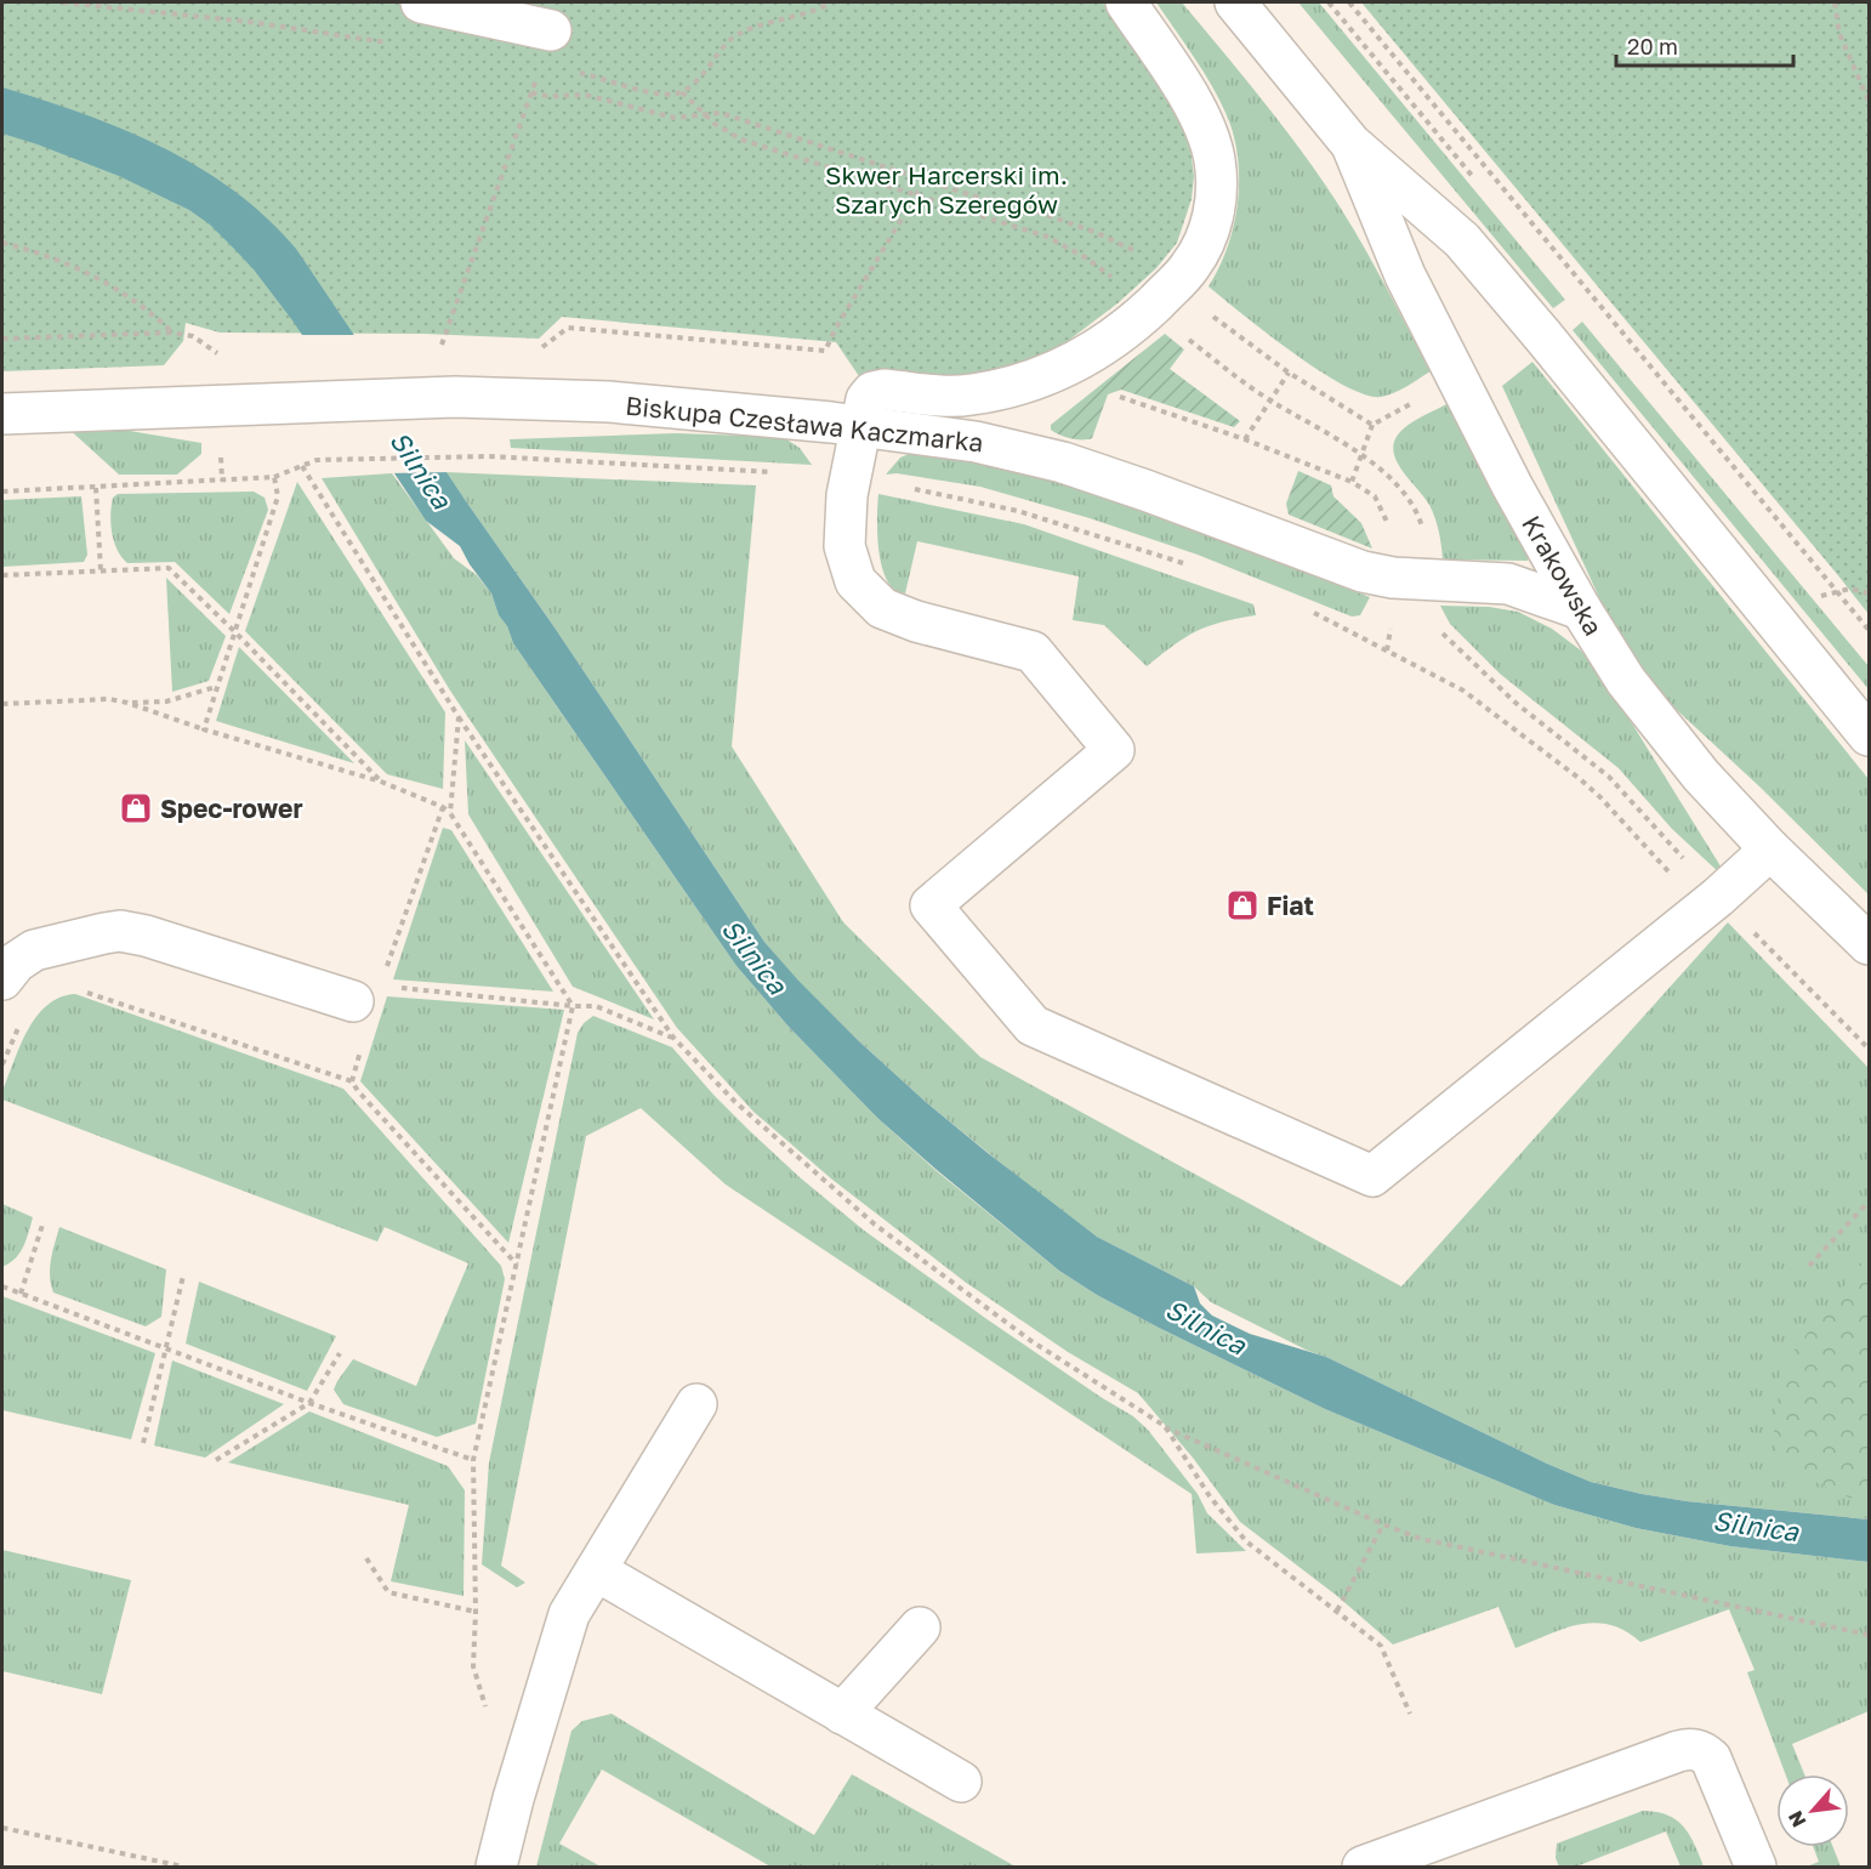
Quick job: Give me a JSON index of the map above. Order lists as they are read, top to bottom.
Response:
{
  "streets": {
    "street": ["Biskupa Czesława Kaczmarka", "Krakowska"]
  },
  "crossings": [
    ["Biskupa Czesława Kaczmarka", "Krakowska"]
  ],
  "water": ["Silnica"],
  "parks": ["Skwer Harcerski im. Szarych Szeregów"],
  "places": {
    "shop": ["Spec-rower", "Fiat"]
  },
  "scale_bar": "20 m",
  "north": "bottom left"
}
